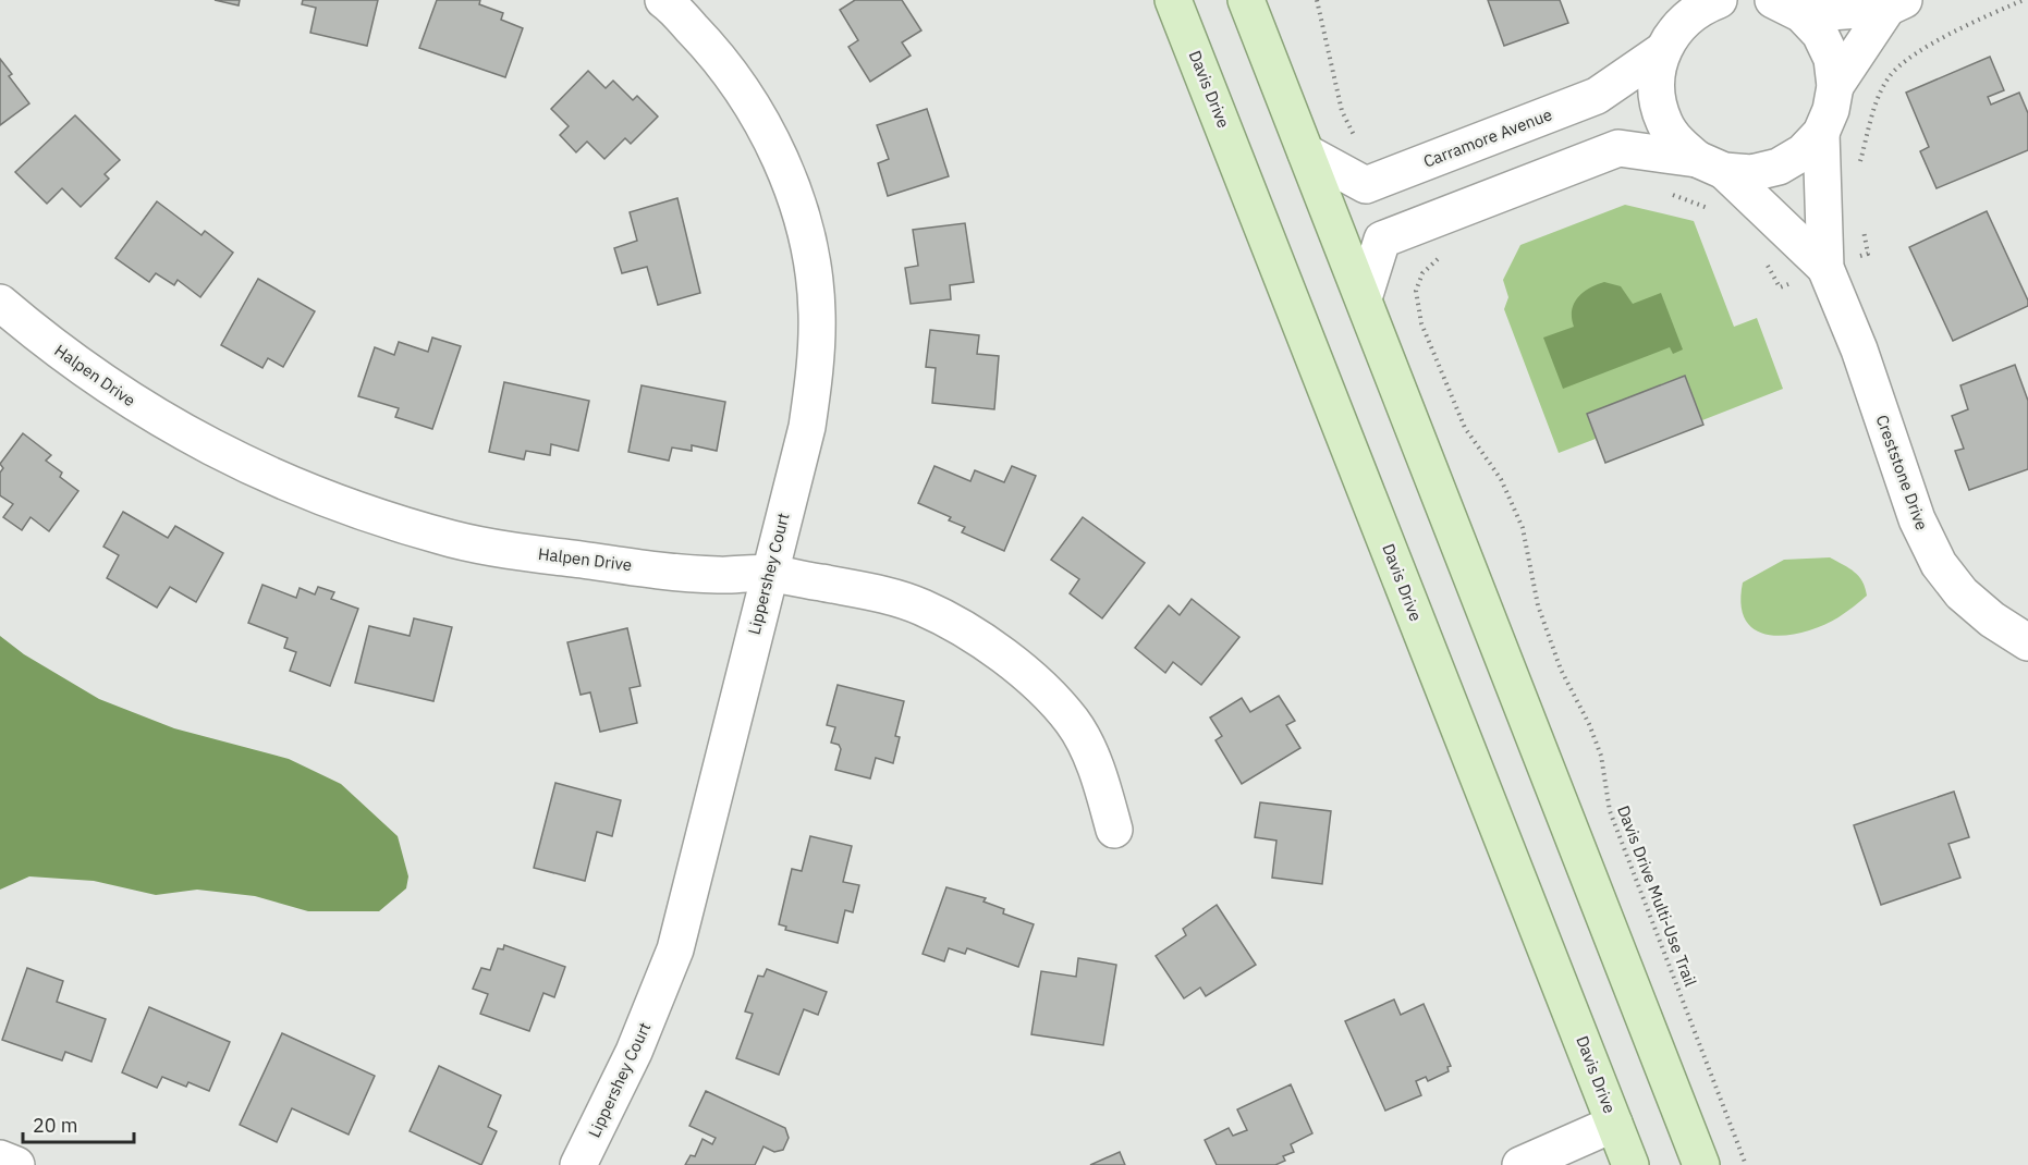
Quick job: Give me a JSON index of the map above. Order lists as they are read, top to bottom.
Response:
{
  "streets": {
    "main road": ["Davis Drive"],
    "street": [
      "Carramore Avenue",
      "Halpen Drive",
      "Creststone Drive",
      "Lippershey Court"
    ],
    "path": ["Davis Drive Multi-Use Trail"]
  },
  "crossings": [
    ["Halpen Drive", "Lippershey Court"]
  ],
  "scale_bar": "20 m"
}
